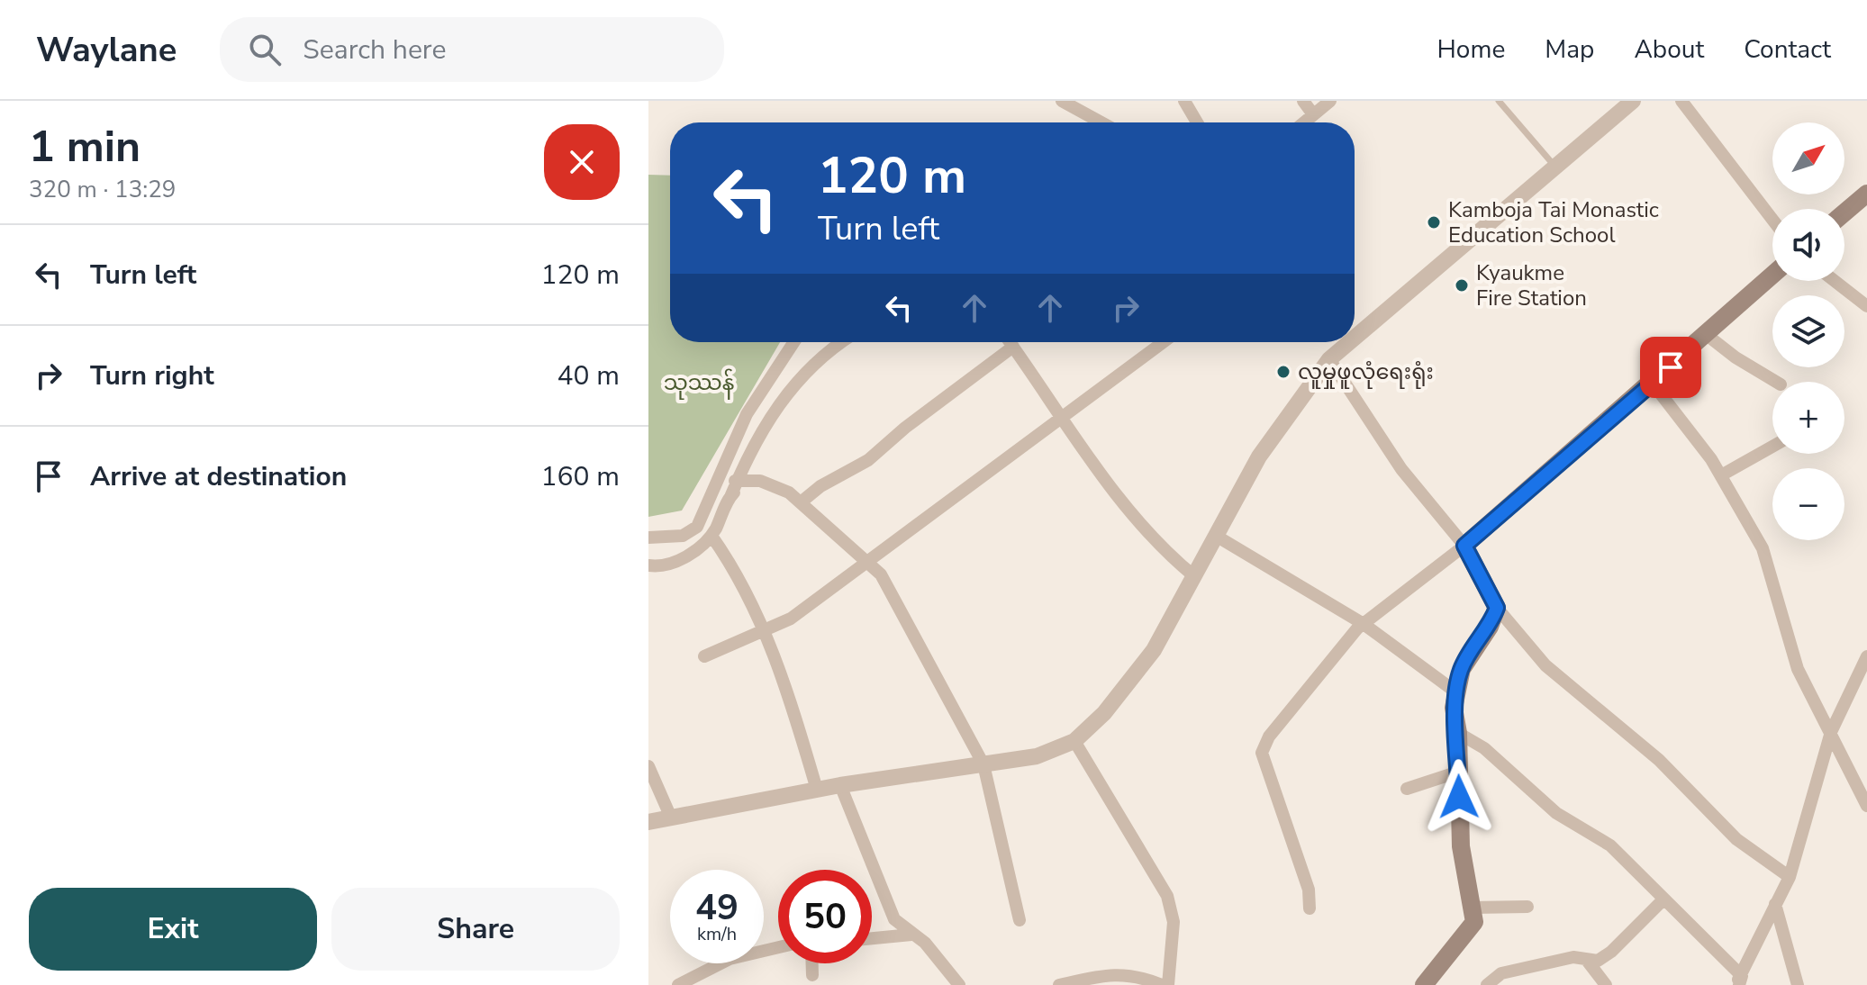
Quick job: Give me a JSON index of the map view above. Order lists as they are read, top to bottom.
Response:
{
  "parks": ["သုဿန်"],
  "places": ["Kamboja Tai Monastic Education School", "Kyaukme Fire Station", "လူမှုဖူလုံရေးရုံး"],
  "north": "top right",
  "page": {
    "header": "Waylane",
    "search": "Search here",
    "nav": [
      "Home",
      "Map",
      "About",
      "Contact"
    ],
    "heading": ["1 min", "320 m · 13:29"],
    "map_buttons": ["+", "−"],
    "turn": ["120 m", "Turn left"],
    "list": [
      {
        "name": "Turn left",
        "value": "120 m"
      },
      {
        "name": "Turn right",
        "value": "40 m"
      },
      {
        "name": "Arrive at destination",
        "value": "160 m"
      }
    ],
    "speed": "49 km/h",
    "limit": "50",
    "buttons": ["Exit", "Share"]
  }
}
